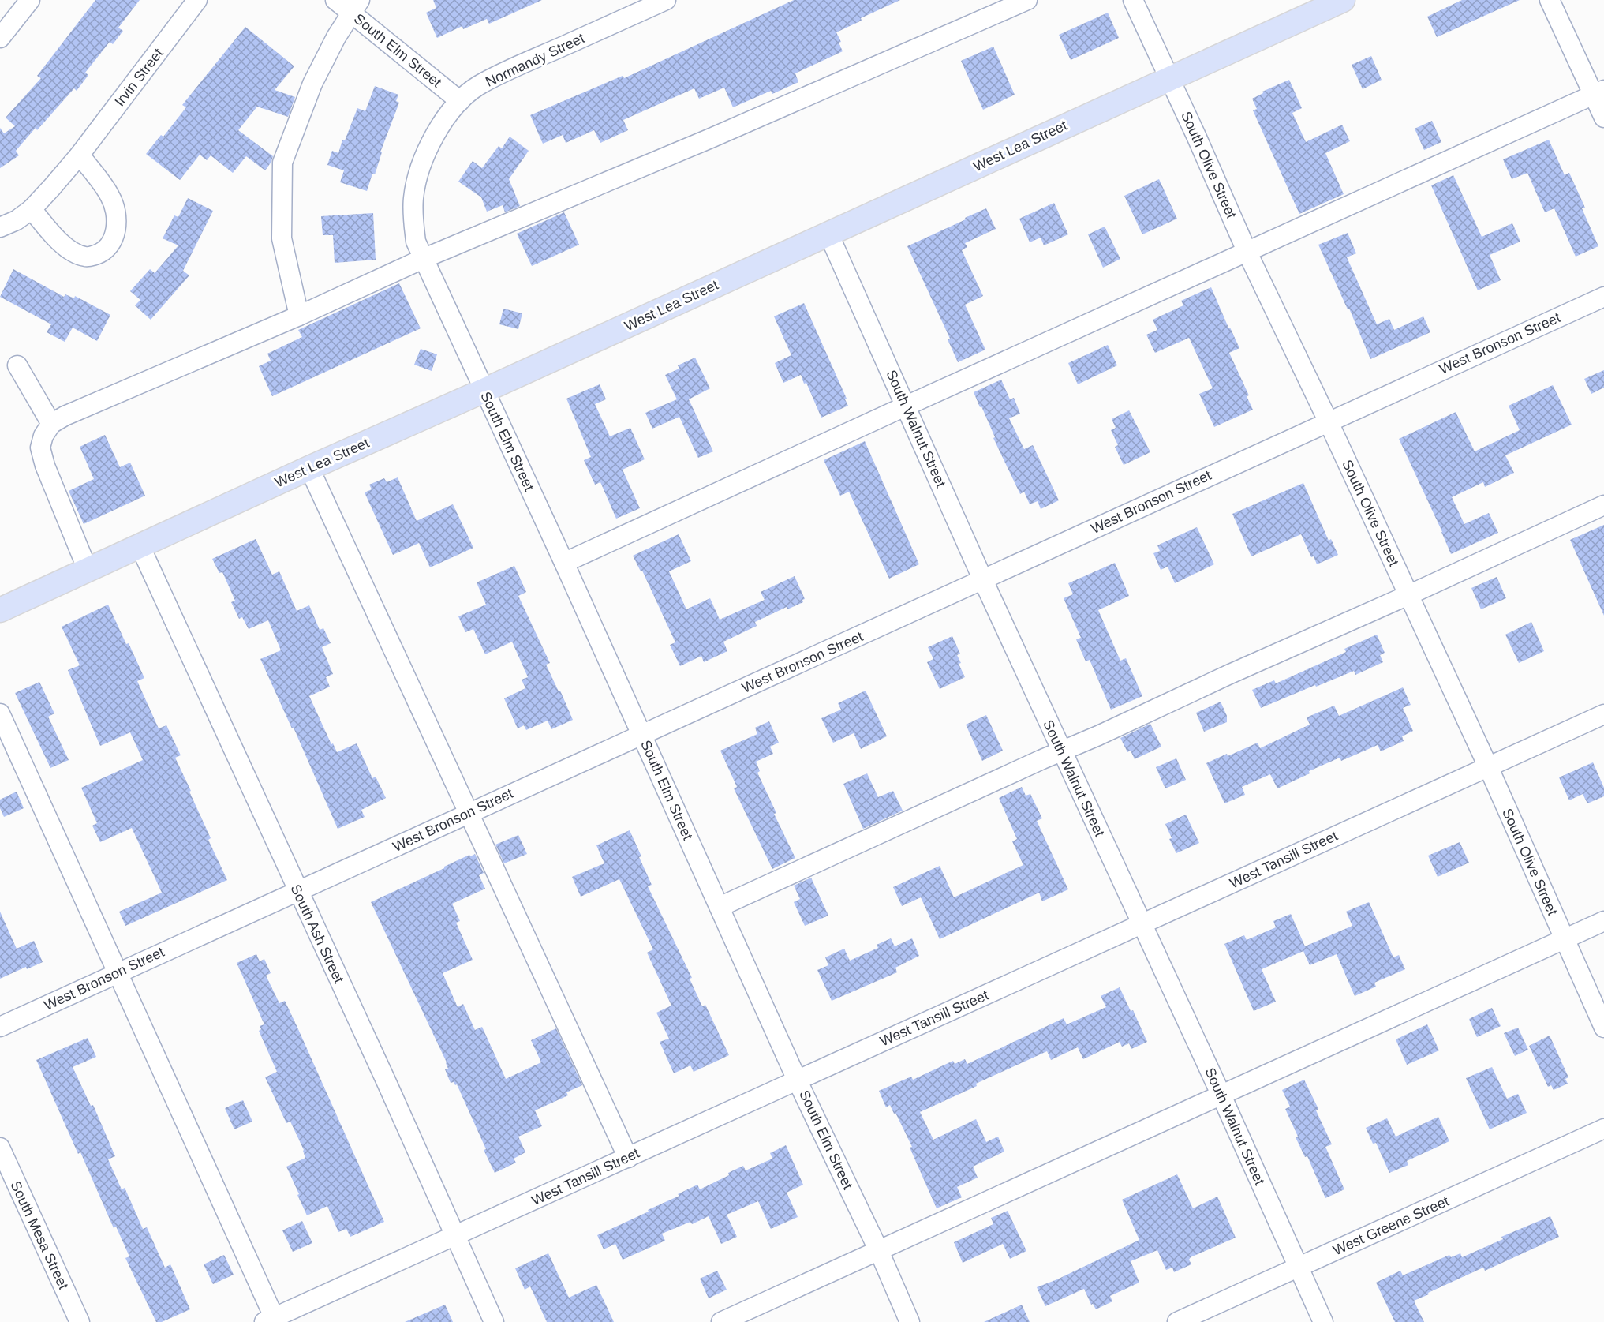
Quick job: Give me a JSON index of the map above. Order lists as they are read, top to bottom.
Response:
{
  "streets": {
    "main road": ["West Lea Street"],
    "street": [
      "South Elm Street",
      "Normandy Street",
      "Irvin Street",
      "South Olive Street",
      "West Bronson Street",
      "South Walnut Street",
      "West Tansill Street",
      "South Ash Street",
      "West Greene Street",
      "South Mesa Street"
    ]
  },
  "crossings": [
    ["South Elm Street", "Normandy Street"],
    ["South Elm Street", "West Lea Street"],
    ["South Elm Street", "West Bronson Street"],
    ["South Elm Street", "West Tansill Street"],
    ["West Lea Street", "South Olive Street"],
    ["West Lea Street", "South Walnut Street"],
    ["West Lea Street", "South Ash Street"],
    ["South Olive Street", "West Bronson Street"],
    ["South Olive Street", "West Tansill Street"],
    ["West Bronson Street", "South Walnut Street"],
    ["West Bronson Street", "South Ash Street"],
    ["South Walnut Street", "West Tansill Street"],
    ["South Walnut Street", "West Greene Street"],
    ["West Tansill Street", "South Ash Street"]
  ]
}
